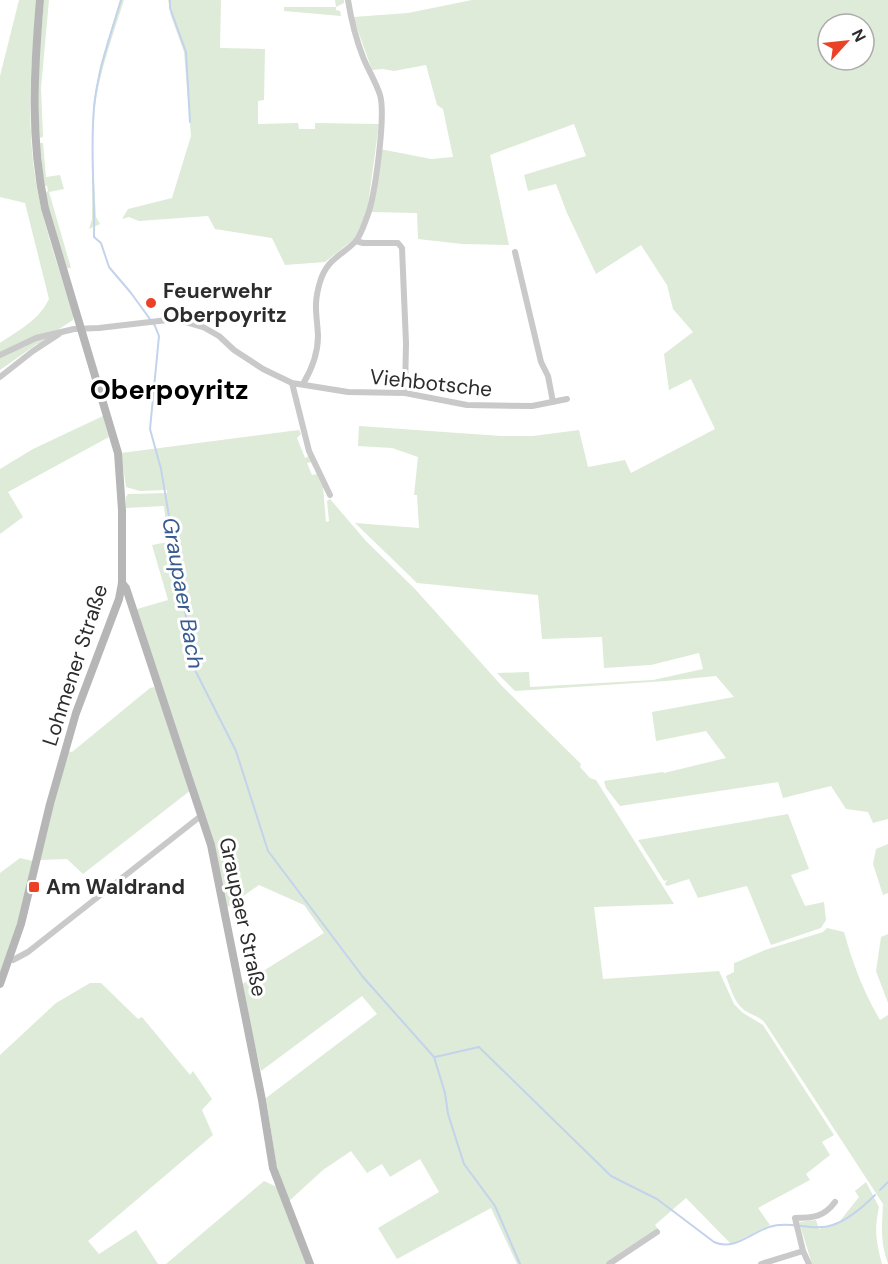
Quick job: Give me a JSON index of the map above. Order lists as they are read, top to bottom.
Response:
{
  "streets": {
    "main road": ["Lohmener Straße", "Graupaer Straße"],
    "street": ["Viehbotsche"]
  },
  "crossings": [
    ["Viehbotsche", "Lohmener Straße"],
    ["Lohmener Straße", "Graupaer Straße"]
  ],
  "districts": ["Oberpoyritz"],
  "water": ["Graupaer Bach"],
  "places": {
    "other": ["Feuerwehr Oberpoyritz"],
    "transit": ["Am Waldrand"]
  },
  "north": "top right"
}
